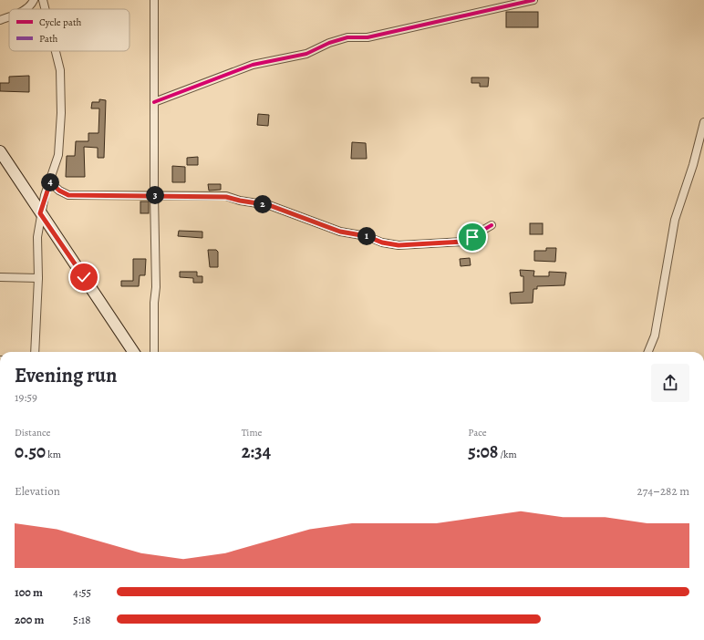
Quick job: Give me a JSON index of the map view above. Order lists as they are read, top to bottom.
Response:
{
  "legend": ["Cycle path", "Path"],
  "page": {
    "pins": [
      "4",
      "3",
      "2",
      "1"
    ],
    "heading": ["Evening run", "19:59"],
    "stats": [
      ["Distance", "0.50 km"],
      ["Time", "2:34"],
      ["Pace", "5:08 /km"]
    ],
    "chart": ["Elevation", "274–282 m"],
    "list": [
      {
        "name": "100 m",
        "note": "4:55"
      },
      {
        "name": "200 m",
        "note": "5:18"
      }
    ]
  }
}
